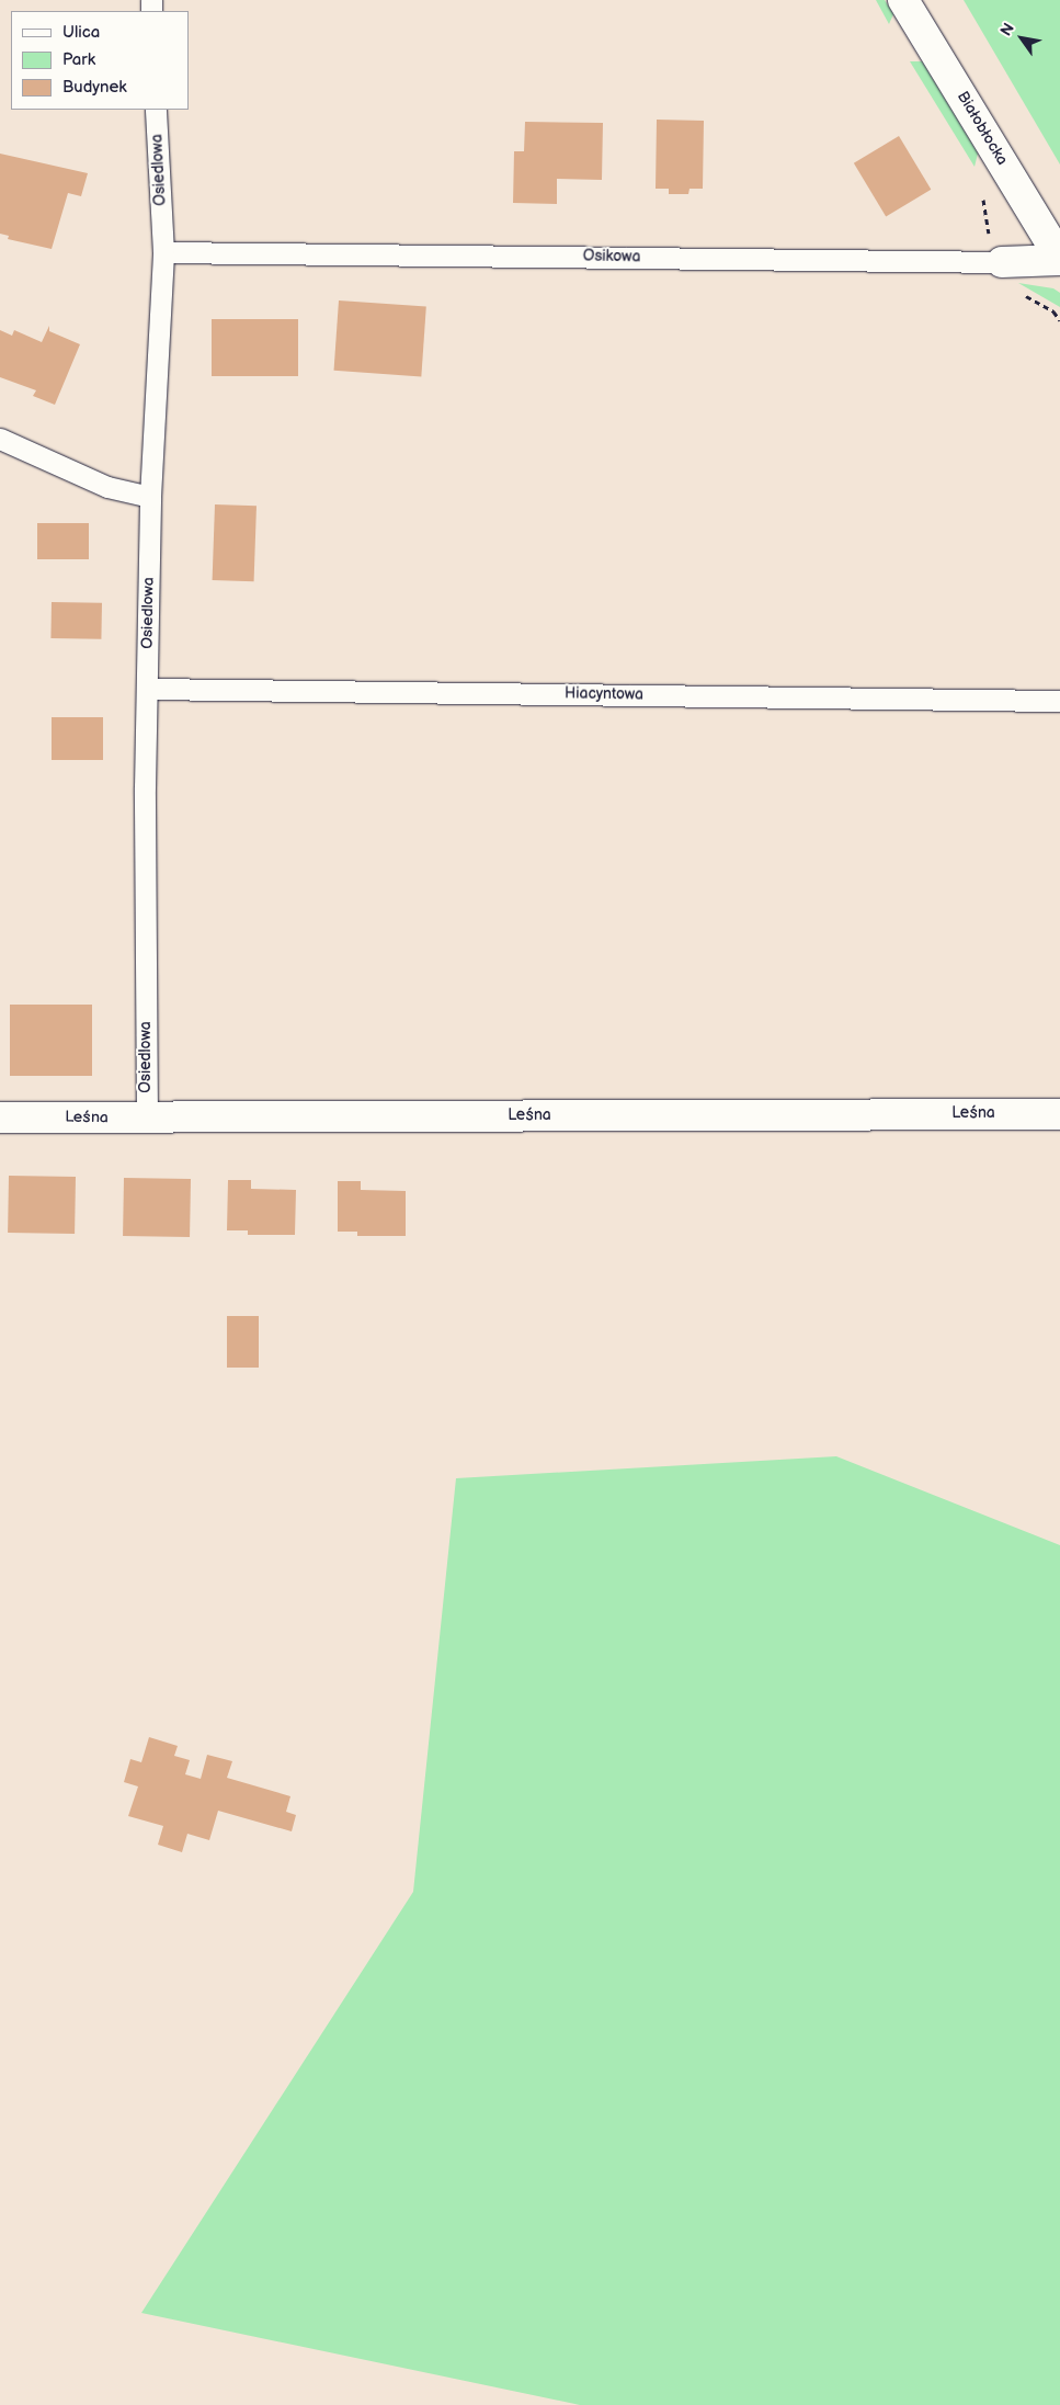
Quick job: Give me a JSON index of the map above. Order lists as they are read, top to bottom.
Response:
{
  "streets": {
    "street": ["Białobłocka", "Osikowa", "Leśna"],
    "lane": ["Osiedlowa", "Hiacyntowa"]
  },
  "crossings": [
    ["Białobłocka", "Osikowa"],
    ["Osiedlowa", "Osikowa"],
    ["Osiedlowa", "Hiacyntowa"],
    ["Osiedlowa", "Leśna"]
  ],
  "legend": ["Ulica", "Park", "Budynek"],
  "north": "top left"
}
